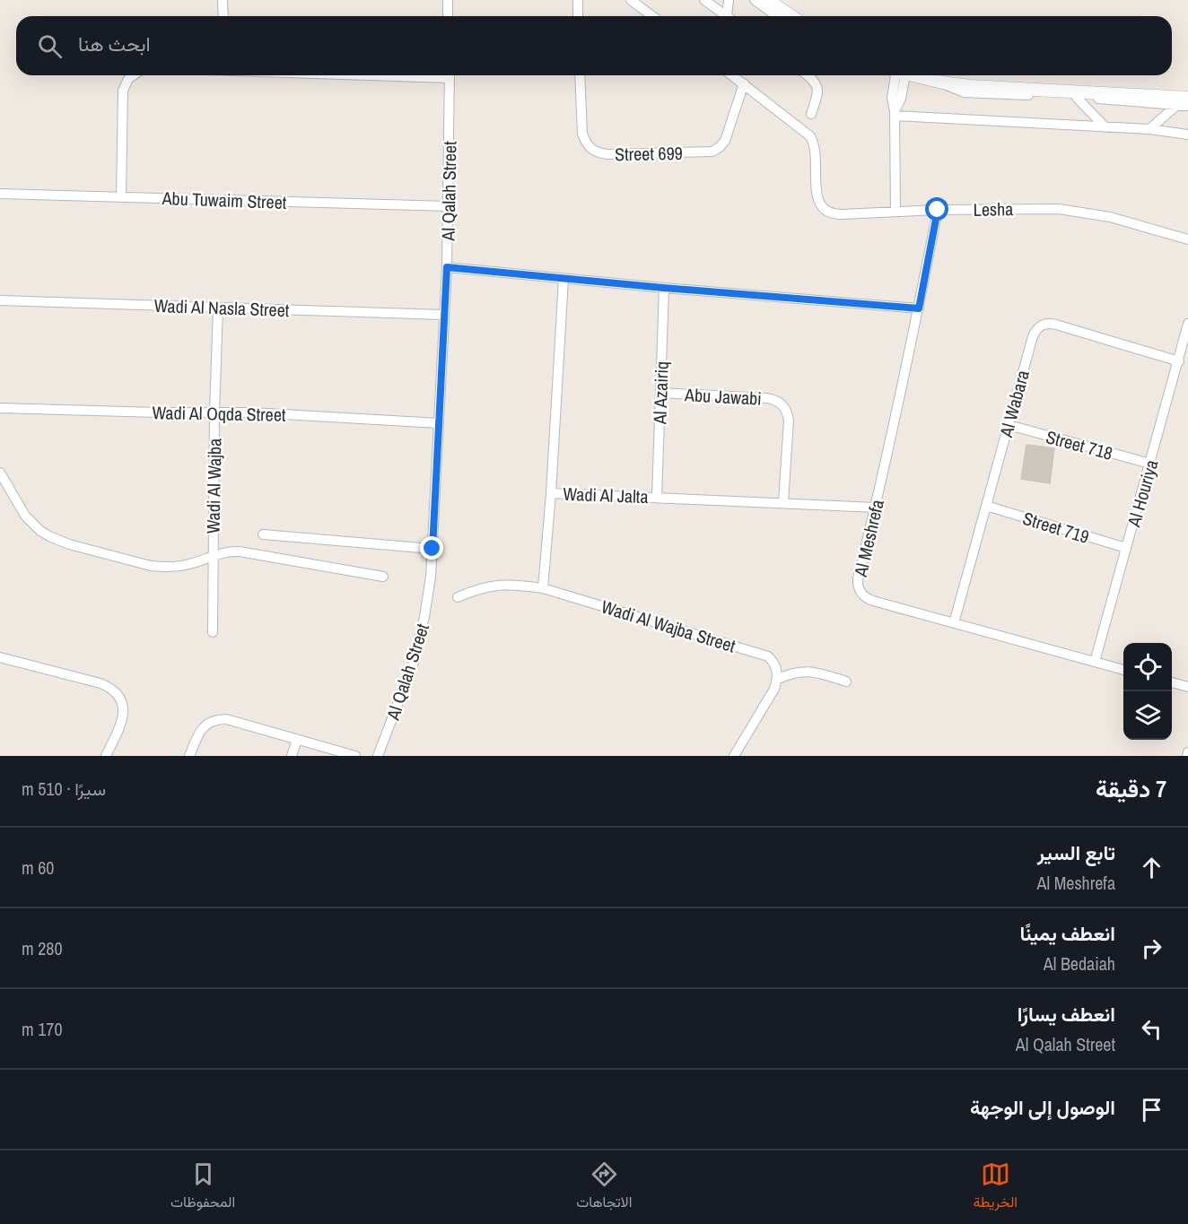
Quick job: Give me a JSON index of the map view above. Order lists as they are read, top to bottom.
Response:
{
  "streets": {
    "street": [
      "Street 699",
      "Al Qalah Street",
      "Abu Tuwaim Street",
      "Lesha",
      "Wadi Al Nasla Street",
      "Al Azairiq",
      "Abu Jawabi",
      "Al Wabara",
      "Wadi Al Oqda Street",
      "Street 718",
      "Wadi Al Wajba",
      "Al Houriya",
      "Wadi Al Jalta",
      "Street 719",
      "Al Meshrefa",
      "Wadi Al Wajba Street"
    ]
  },
  "crossings": [
    ["Al Qalah Street", "Abu Tuwaim Street"],
    ["Al Qalah Street", "Wadi Al Nasla Street"],
    ["Al Qalah Street", "Wadi Al Oqda Street"],
    ["Lesha", "Al Meshrefa"],
    ["Wadi Al Nasla Street", "Wadi Al Wajba"],
    ["Al Azairiq", "Abu Jawabi"],
    ["Al Azairiq", "Wadi Al Jalta"],
    ["Abu Jawabi", "Wadi Al Jalta"],
    ["Al Wabara", "Street 718"],
    ["Al Wabara", "Al Houriya"],
    ["Al Wabara", "Street 719"],
    ["Al Wabara", "Al Meshrefa"],
    ["Wadi Al Oqda Street", "Wadi Al Wajba"],
    ["Street 718", "Al Houriya"],
    ["Al Houriya", "Street 719"],
    ["Al Houriya", "Al Meshrefa"],
    ["Wadi Al Jalta", "Al Meshrefa"]
  ],
  "page": {
    "search": "ابحث هنا",
    "heading": ["7 دقيقة", "سيرًا · 510 m"],
    "list": [
      ["تابع السير", "Al Meshrefa", "60 m"],
      ["انعطف يمينًا", "Al Bedaiah", "280 m"],
      ["انعطف يسارًا", "Al Qalah Street", "170 m"],
      "الوصول إلى الوجهة"
    ],
    "nav": ["الخريطة", "الاتجاهات", "المحفوظات"]
  }
}
